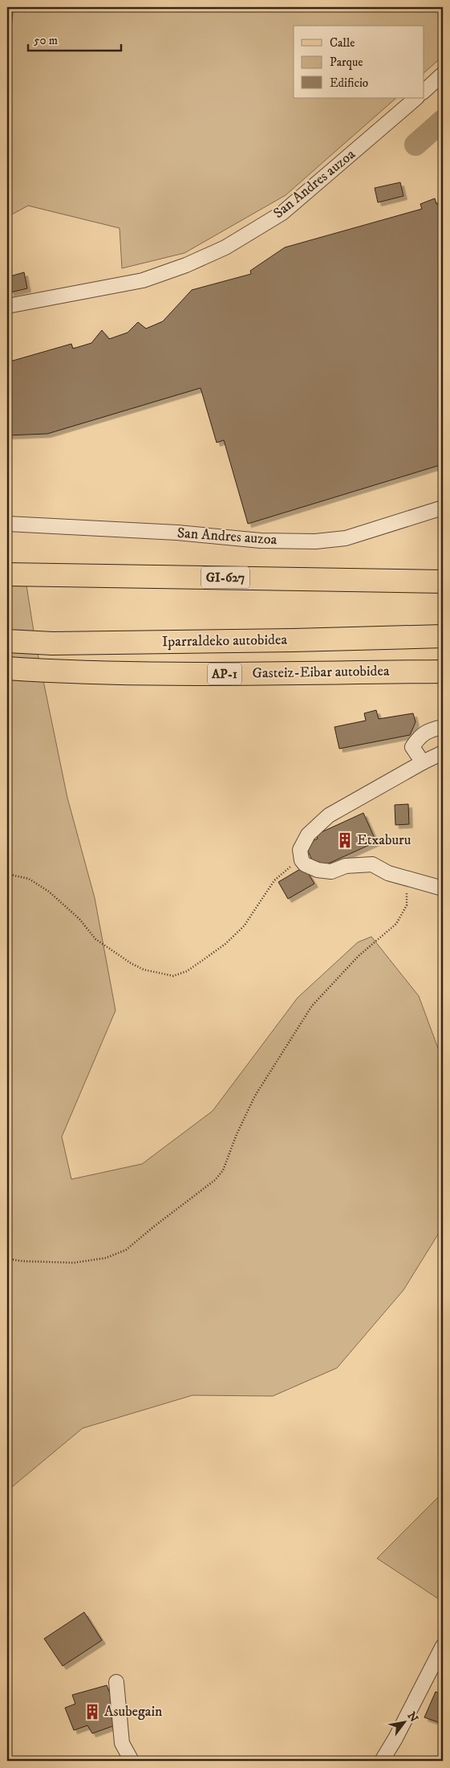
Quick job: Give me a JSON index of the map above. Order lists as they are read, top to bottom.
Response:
{
  "streets": {
    "main road": [
      "GI-627",
      "Iparraldeko autobidea",
      "Gasteiz-Eibar autobidea",
      "AP-1"
    ],
    "street": ["San Andres auzoa"]
  },
  "places": {
    "building": ["Etxaburu", "Asubegain"]
  },
  "legend": ["Calle", "Parque", "Edificio"],
  "scale_bar": "50 m",
  "north": "top right"
}
